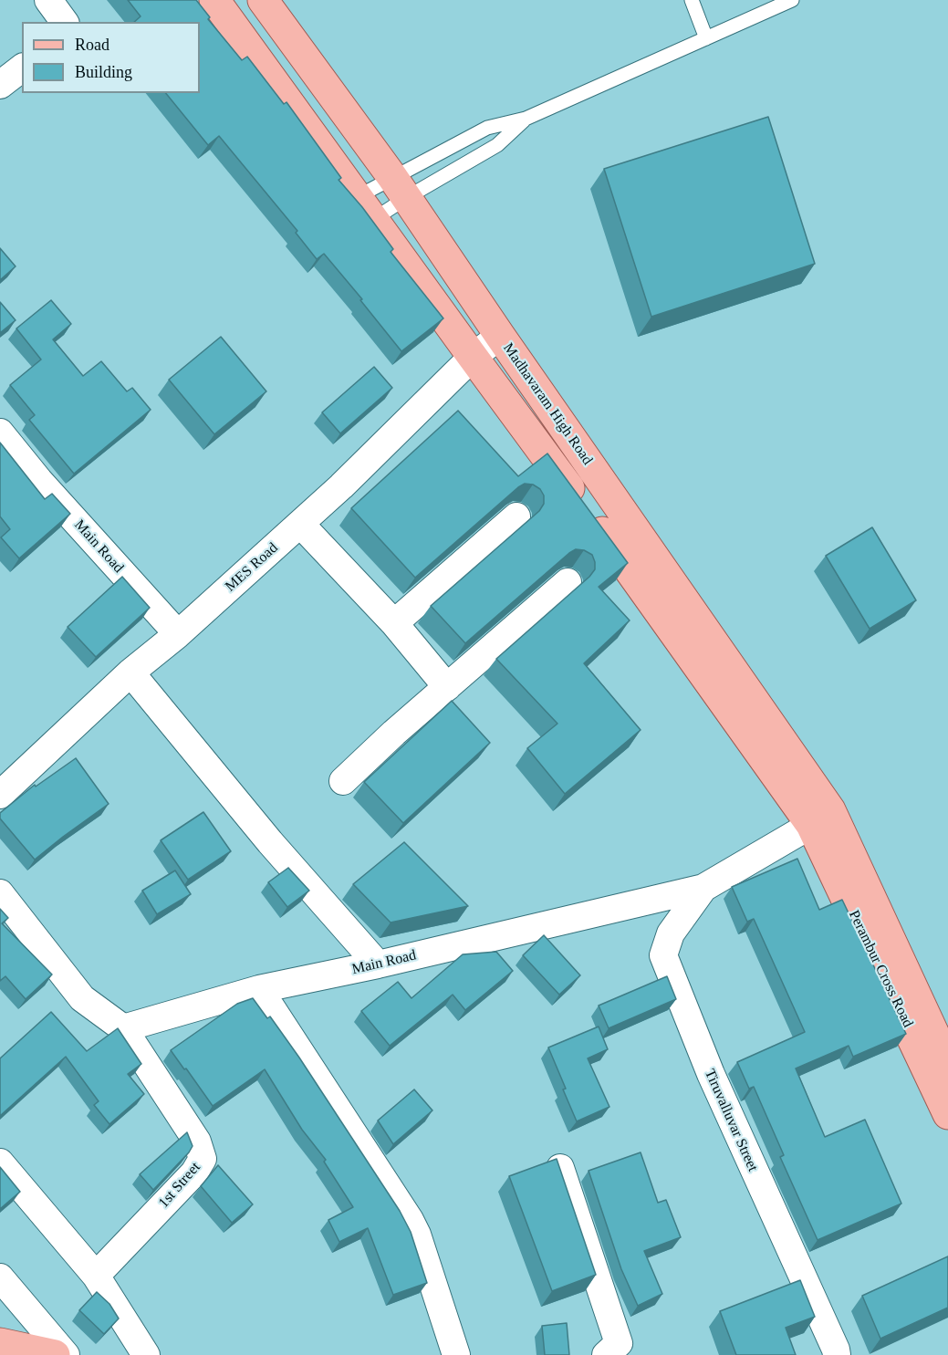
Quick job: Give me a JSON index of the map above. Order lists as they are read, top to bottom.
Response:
{
  "streets": {
    "main road": ["Madhavaram High Road", "Perambur Cross Road"],
    "street": [
      "Main Road",
      "MES Road",
      "Tiruvalluvar Street",
      "1st Street"
    ]
  },
  "crossings": [
    ["Madhavaram High Road", "Main Road"],
    ["Madhavaram High Road", "MES Road"],
    ["Madhavaram High Road", "Perambur Cross Road"],
    ["Main Road", "MES Road"],
    ["Main Road", "Perambur Cross Road"],
    ["Main Road", "Tiruvalluvar Street"],
    ["Main Road", "1st Street"]
  ],
  "legend": ["Road", "Building"]
}
